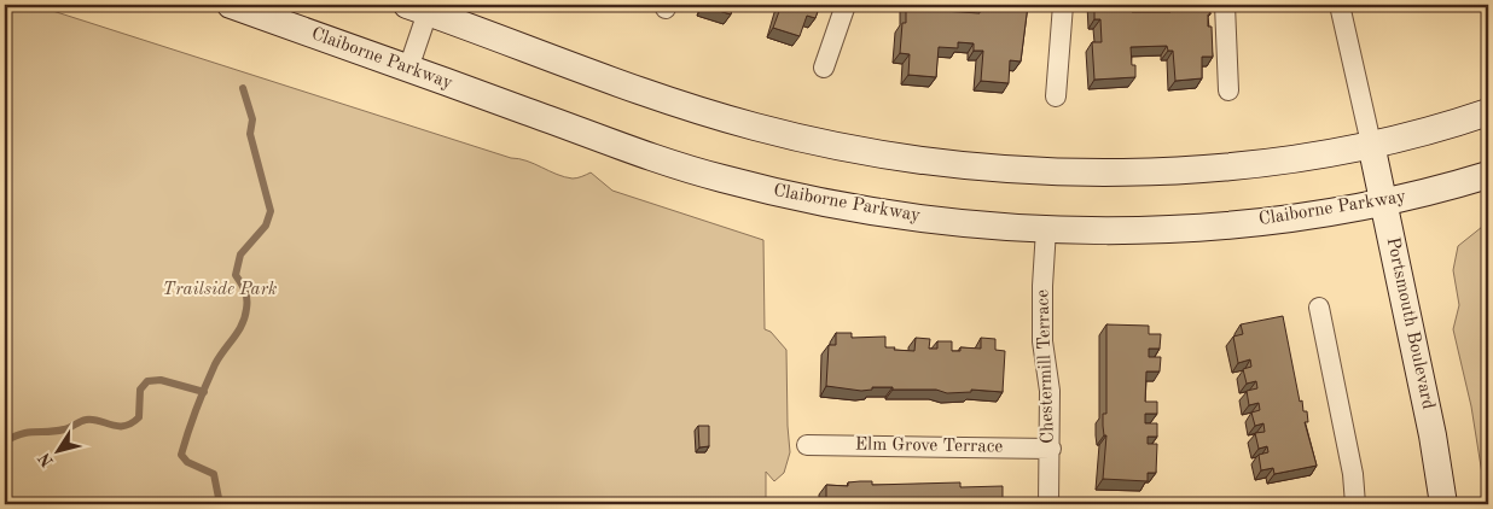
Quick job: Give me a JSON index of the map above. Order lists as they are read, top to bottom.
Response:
{
  "streets": {
    "main road": ["Claiborne Parkway", "Portsmouth Boulevard"],
    "street": ["Chestermill Terrace", "Elm Grove Terrace"]
  },
  "crossings": [
    ["Claiborne Parkway", "Portsmouth Boulevard"],
    ["Claiborne Parkway", "Chestermill Terrace"],
    ["Chestermill Terrace", "Elm Grove Terrace"]
  ],
  "parks": ["Trailside Park"],
  "north": "bottom left"
}
